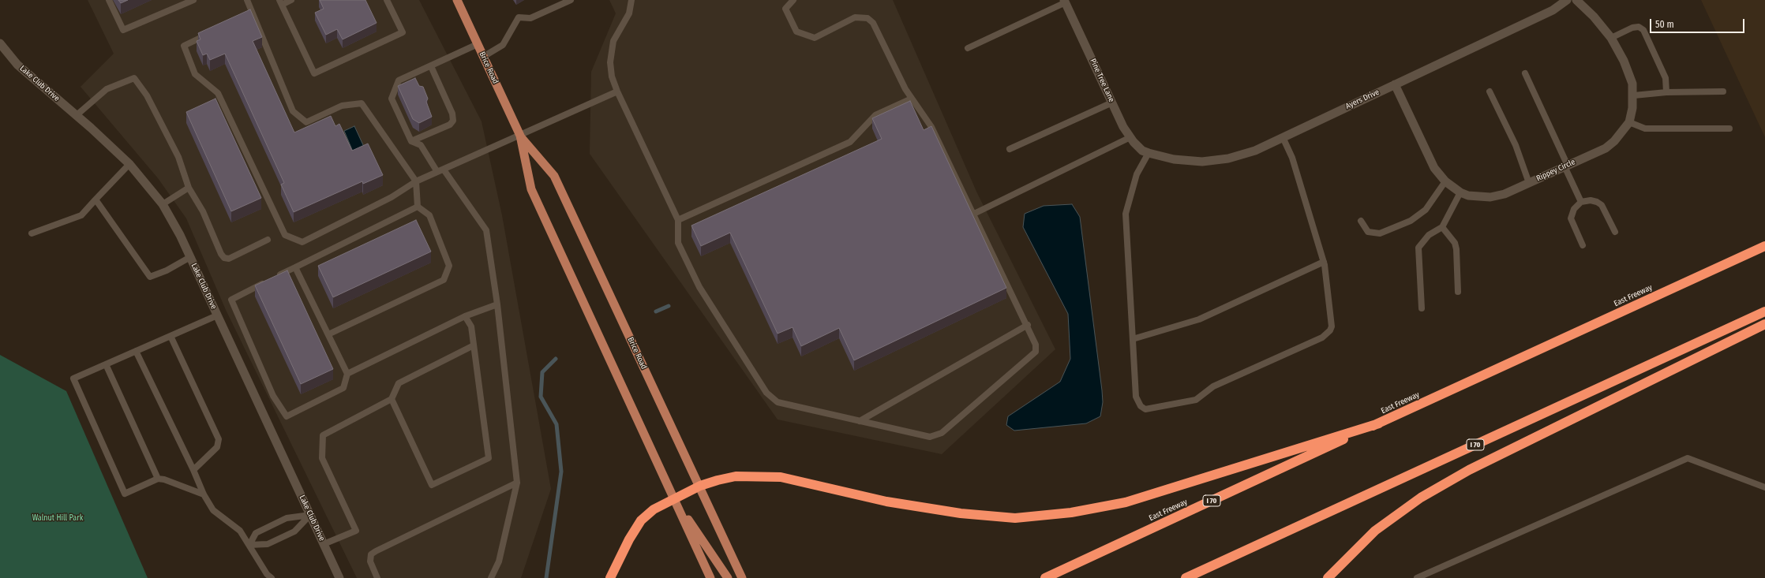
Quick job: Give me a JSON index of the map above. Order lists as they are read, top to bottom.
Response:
{
  "streets": {
    "highway": ["East Freeway", "I 70"],
    "main road": ["Brice Road"],
    "street": [
      "Pine Tree Lane",
      "Lake Club Drive",
      "Ayers Drive",
      "Rippey Circle"
    ]
  },
  "crossings": [
    ["Pine Tree Lane", "Ayers Drive"],
    ["Ayers Drive", "Rippey Circle"]
  ],
  "parks": ["Walnut Hill Park"],
  "scale_bar": "50 m"
}
